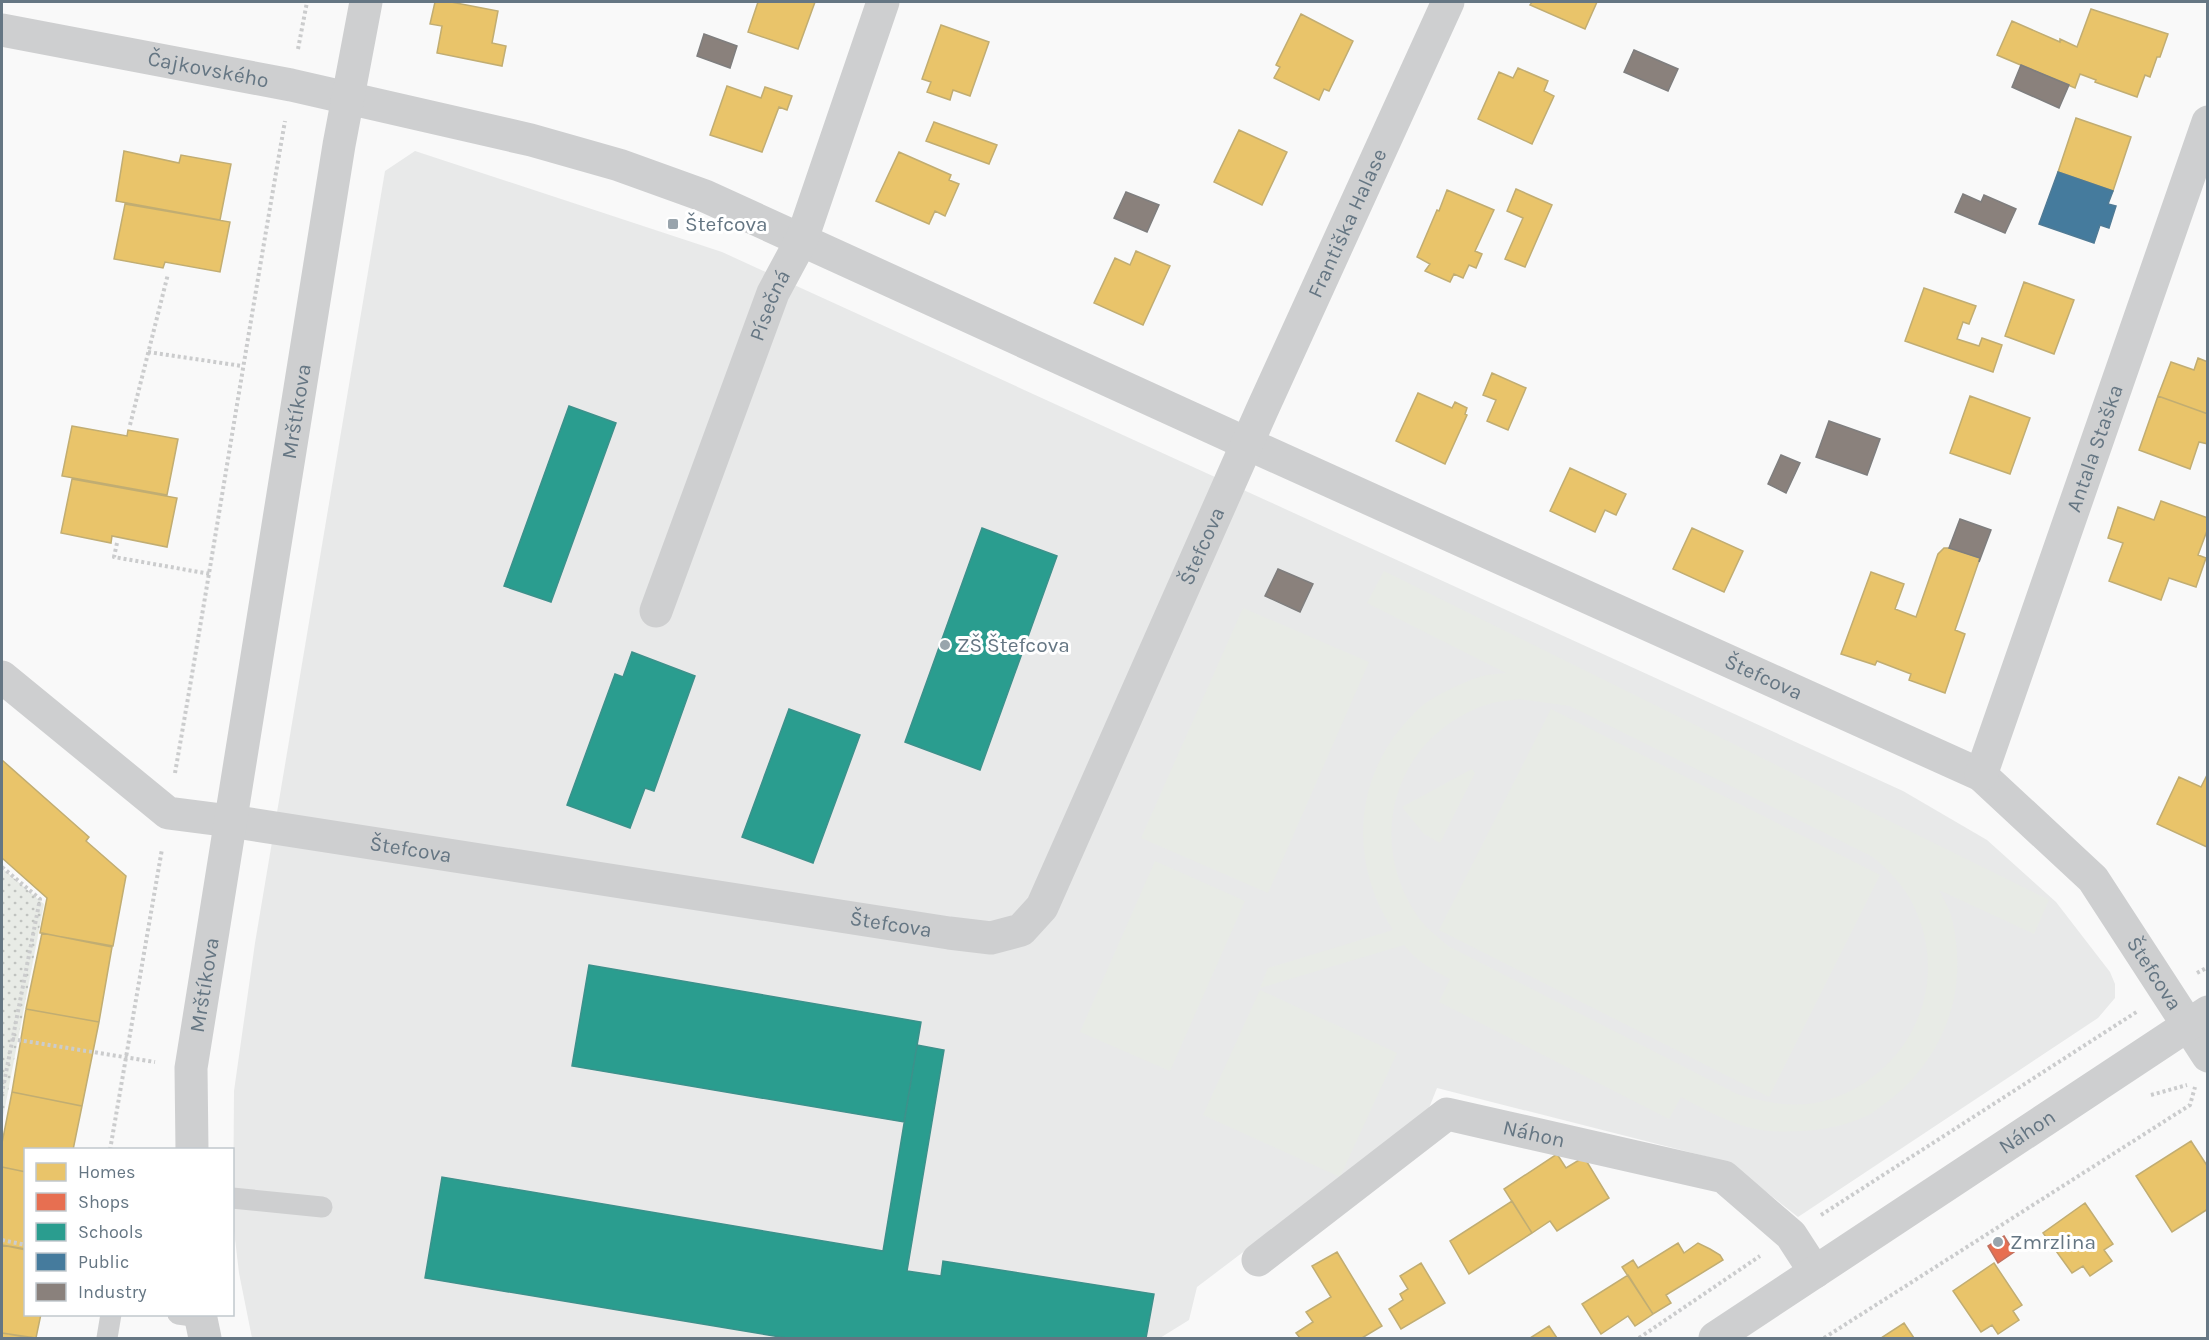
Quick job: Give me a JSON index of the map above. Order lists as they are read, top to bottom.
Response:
{
  "streets": {
    "street": [
      "Čajkovského",
      "Františka Halase",
      "Písečná",
      "Mrštíkova",
      "Antala Staška",
      "Štefcova",
      "Náhon"
    ]
  },
  "crossings": [
    ["Čajkovského", "Mrštíkova"],
    ["Čajkovského", "Štefcova"],
    ["Františka Halase", "Štefcova"],
    ["Písečná", "Štefcova"],
    ["Mrštíkova", "Štefcova"],
    ["Antala Staška", "Štefcova"],
    ["Štefcova", "Náhon"]
  ],
  "places": {
    "transit": ["Štefcova"],
    "other": ["ZŠ Štefcova", "Zmrzlina"]
  },
  "legend": [
    "Homes",
    "Shops",
    "Schools",
    "Public",
    "Industry"
  ]
}
